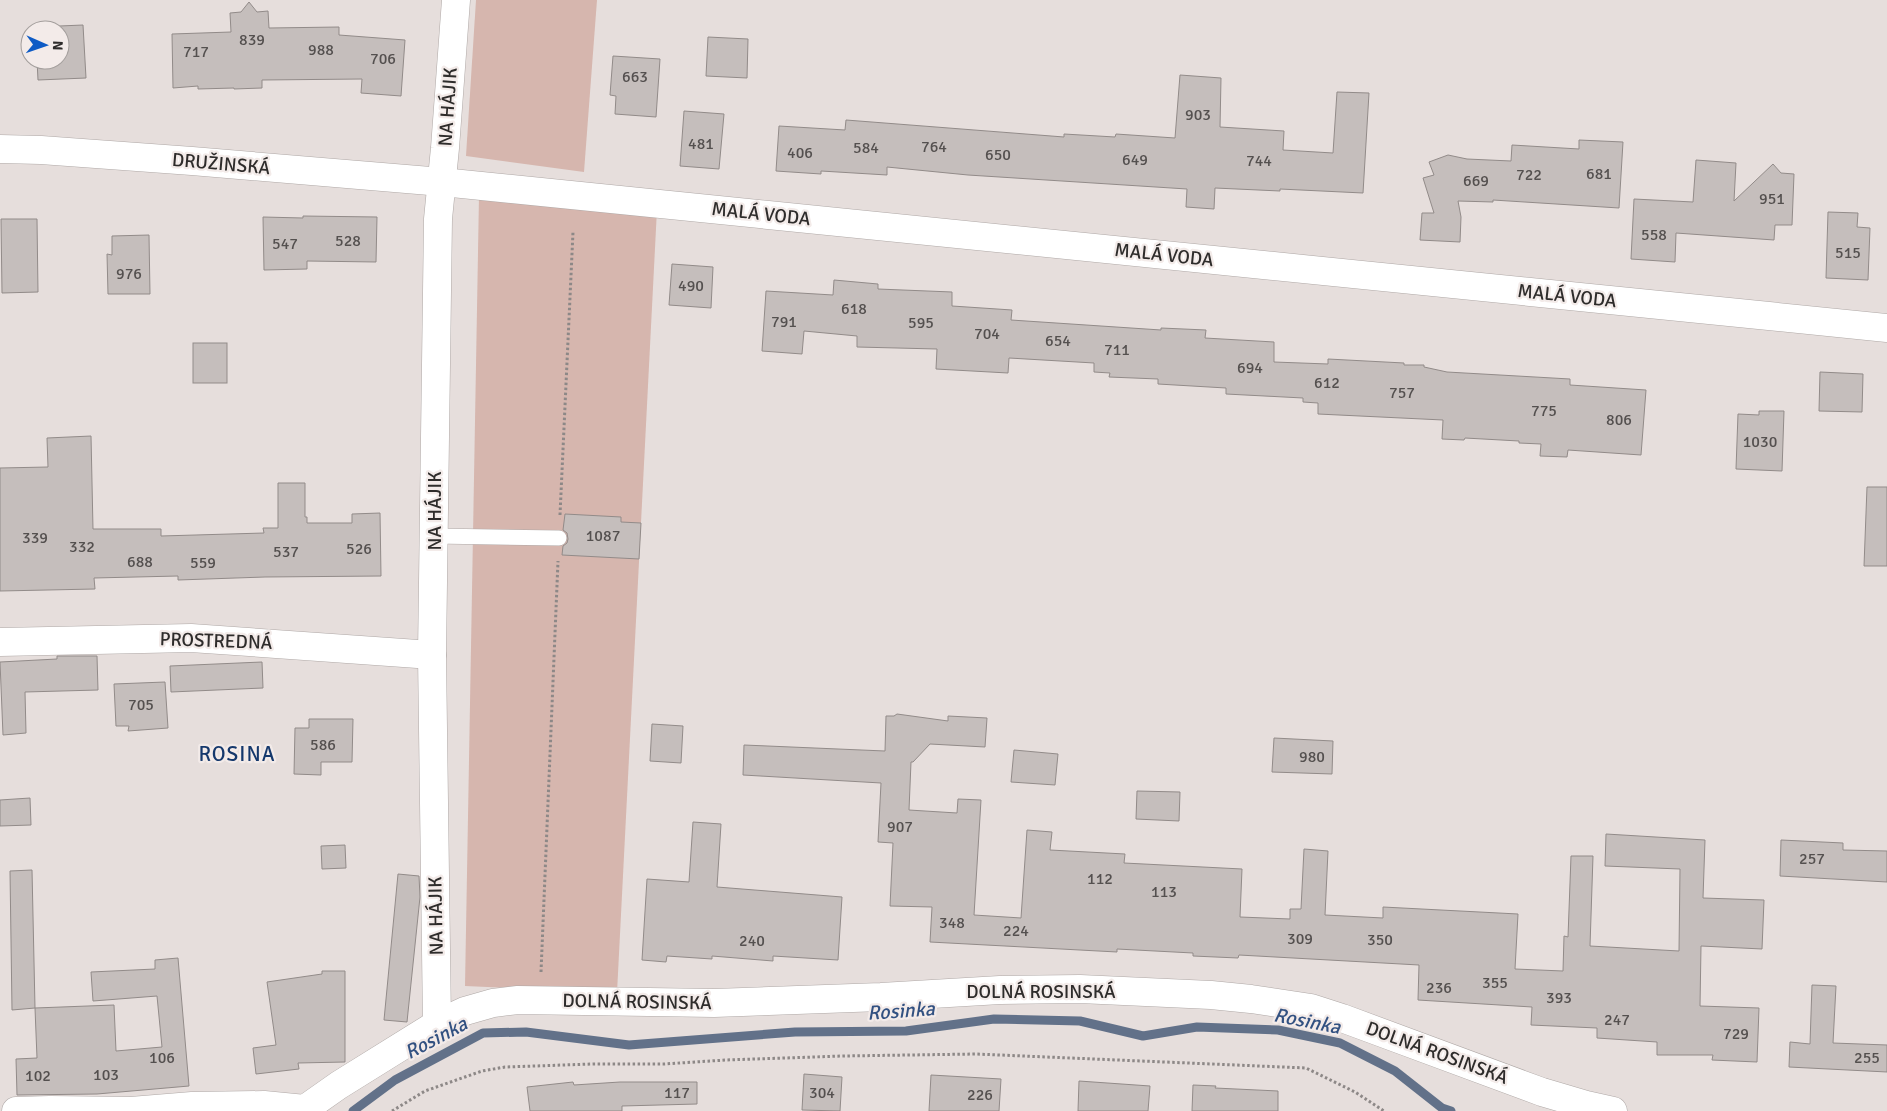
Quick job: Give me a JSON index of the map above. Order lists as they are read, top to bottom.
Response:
{
  "streets": {
    "street": [
      "NA HÁJIK",
      "DRUŽINSKÁ",
      "MALÁ VODA",
      "PROSTREDNÁ",
      "DOLNÁ ROSINSKÁ"
    ]
  },
  "crossings": [
    ["NA HÁJIK", "DRUŽINSKÁ"],
    ["NA HÁJIK", "MALÁ VODA"],
    ["NA HÁJIK", "PROSTREDNÁ"],
    ["NA HÁJIK", "DOLNÁ ROSINSKÁ"],
    ["DRUŽINSKÁ", "MALÁ VODA"]
  ],
  "districts": ["ROSINA"],
  "water": ["Rosinka"],
  "house_numbers": [
    "839",
    "988",
    "717",
    "706",
    "663",
    "903",
    "481",
    "764",
    "584",
    "406",
    "650",
    "649",
    "744",
    "681",
    "722",
    "669",
    "951",
    "558",
    "528",
    "547",
    "515",
    "976",
    "490",
    "618",
    "791",
    "595",
    "704",
    "654",
    "711",
    "694",
    "612",
    "757",
    "775",
    "806",
    "1030",
    "1087",
    "339",
    "332",
    "526",
    "537",
    "688",
    "559",
    "705",
    "586",
    "980",
    "907",
    "257",
    "112",
    "113",
    "348",
    "224",
    "309",
    "350",
    "240",
    "355",
    "236",
    "393",
    "247",
    "729",
    "106",
    "255",
    "103",
    "102",
    "117",
    "304",
    "226"
  ],
  "north": "right"
}
